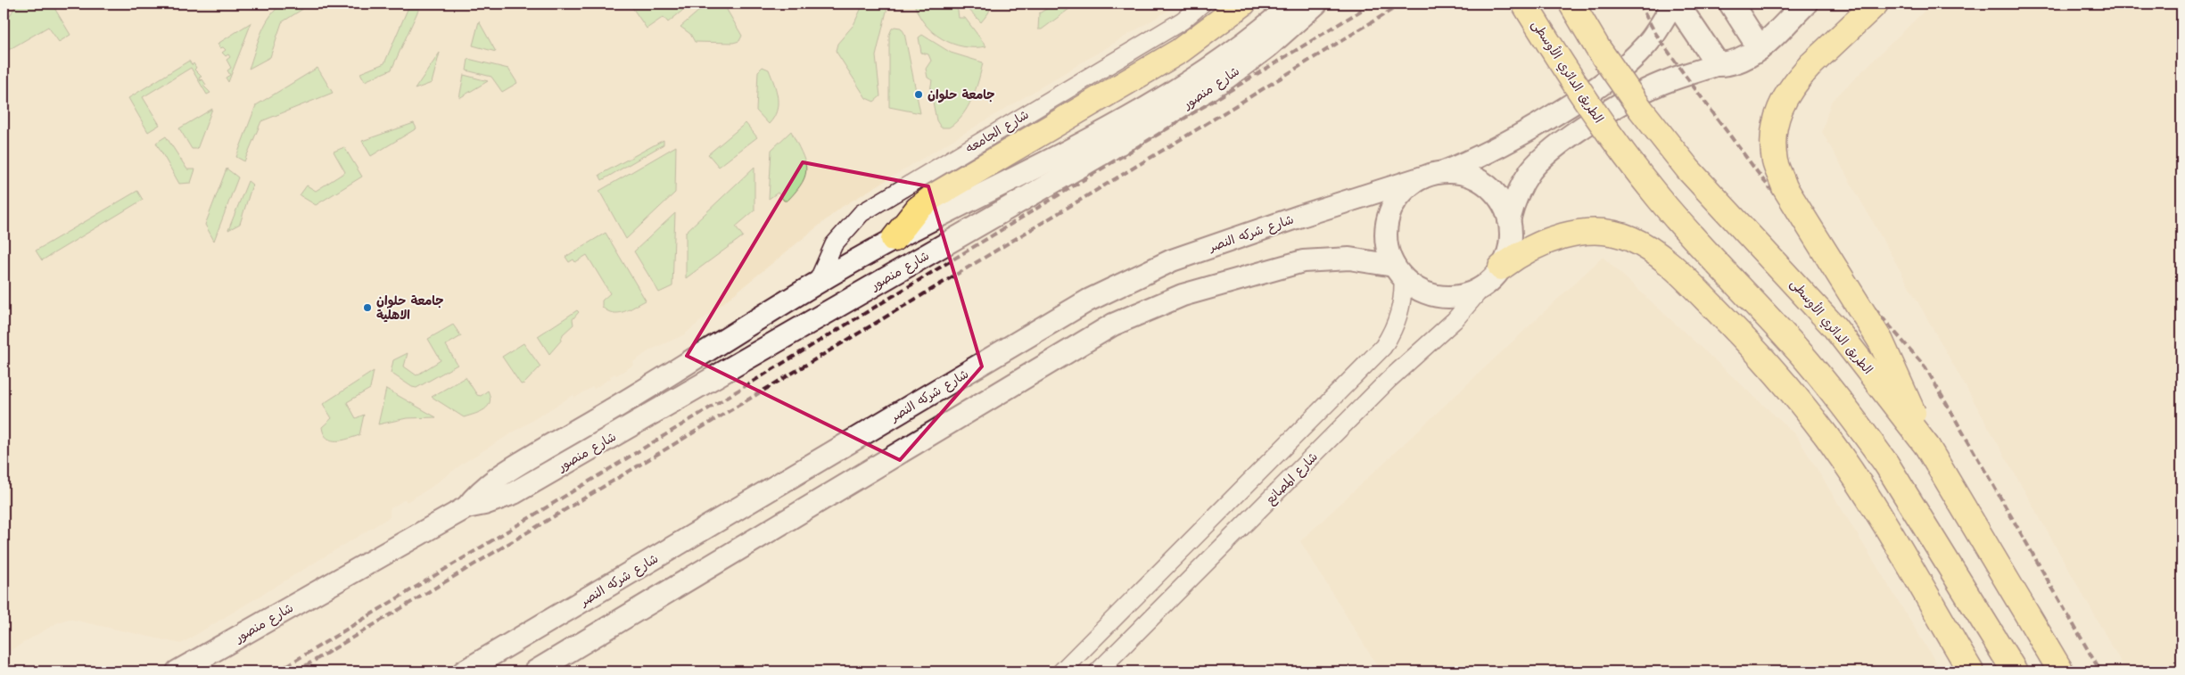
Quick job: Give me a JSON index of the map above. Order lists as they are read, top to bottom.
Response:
{
  "streets": {
    "highway": ["الطريق الدائري الأوسطى"],
    "street": [
      "شارع منصور",
      "شارع الجامعه",
      "شارع شركه النصر",
      "شارع المصانع"
    ]
  },
  "crossings": [
    ["شارع منصور", "شارع الجامعه"],
    ["شارع شركه النصر", "شارع المصانع"]
  ],
  "places": ["جامعة حلوان", "جامعة حلوان الاهلية"]
}
